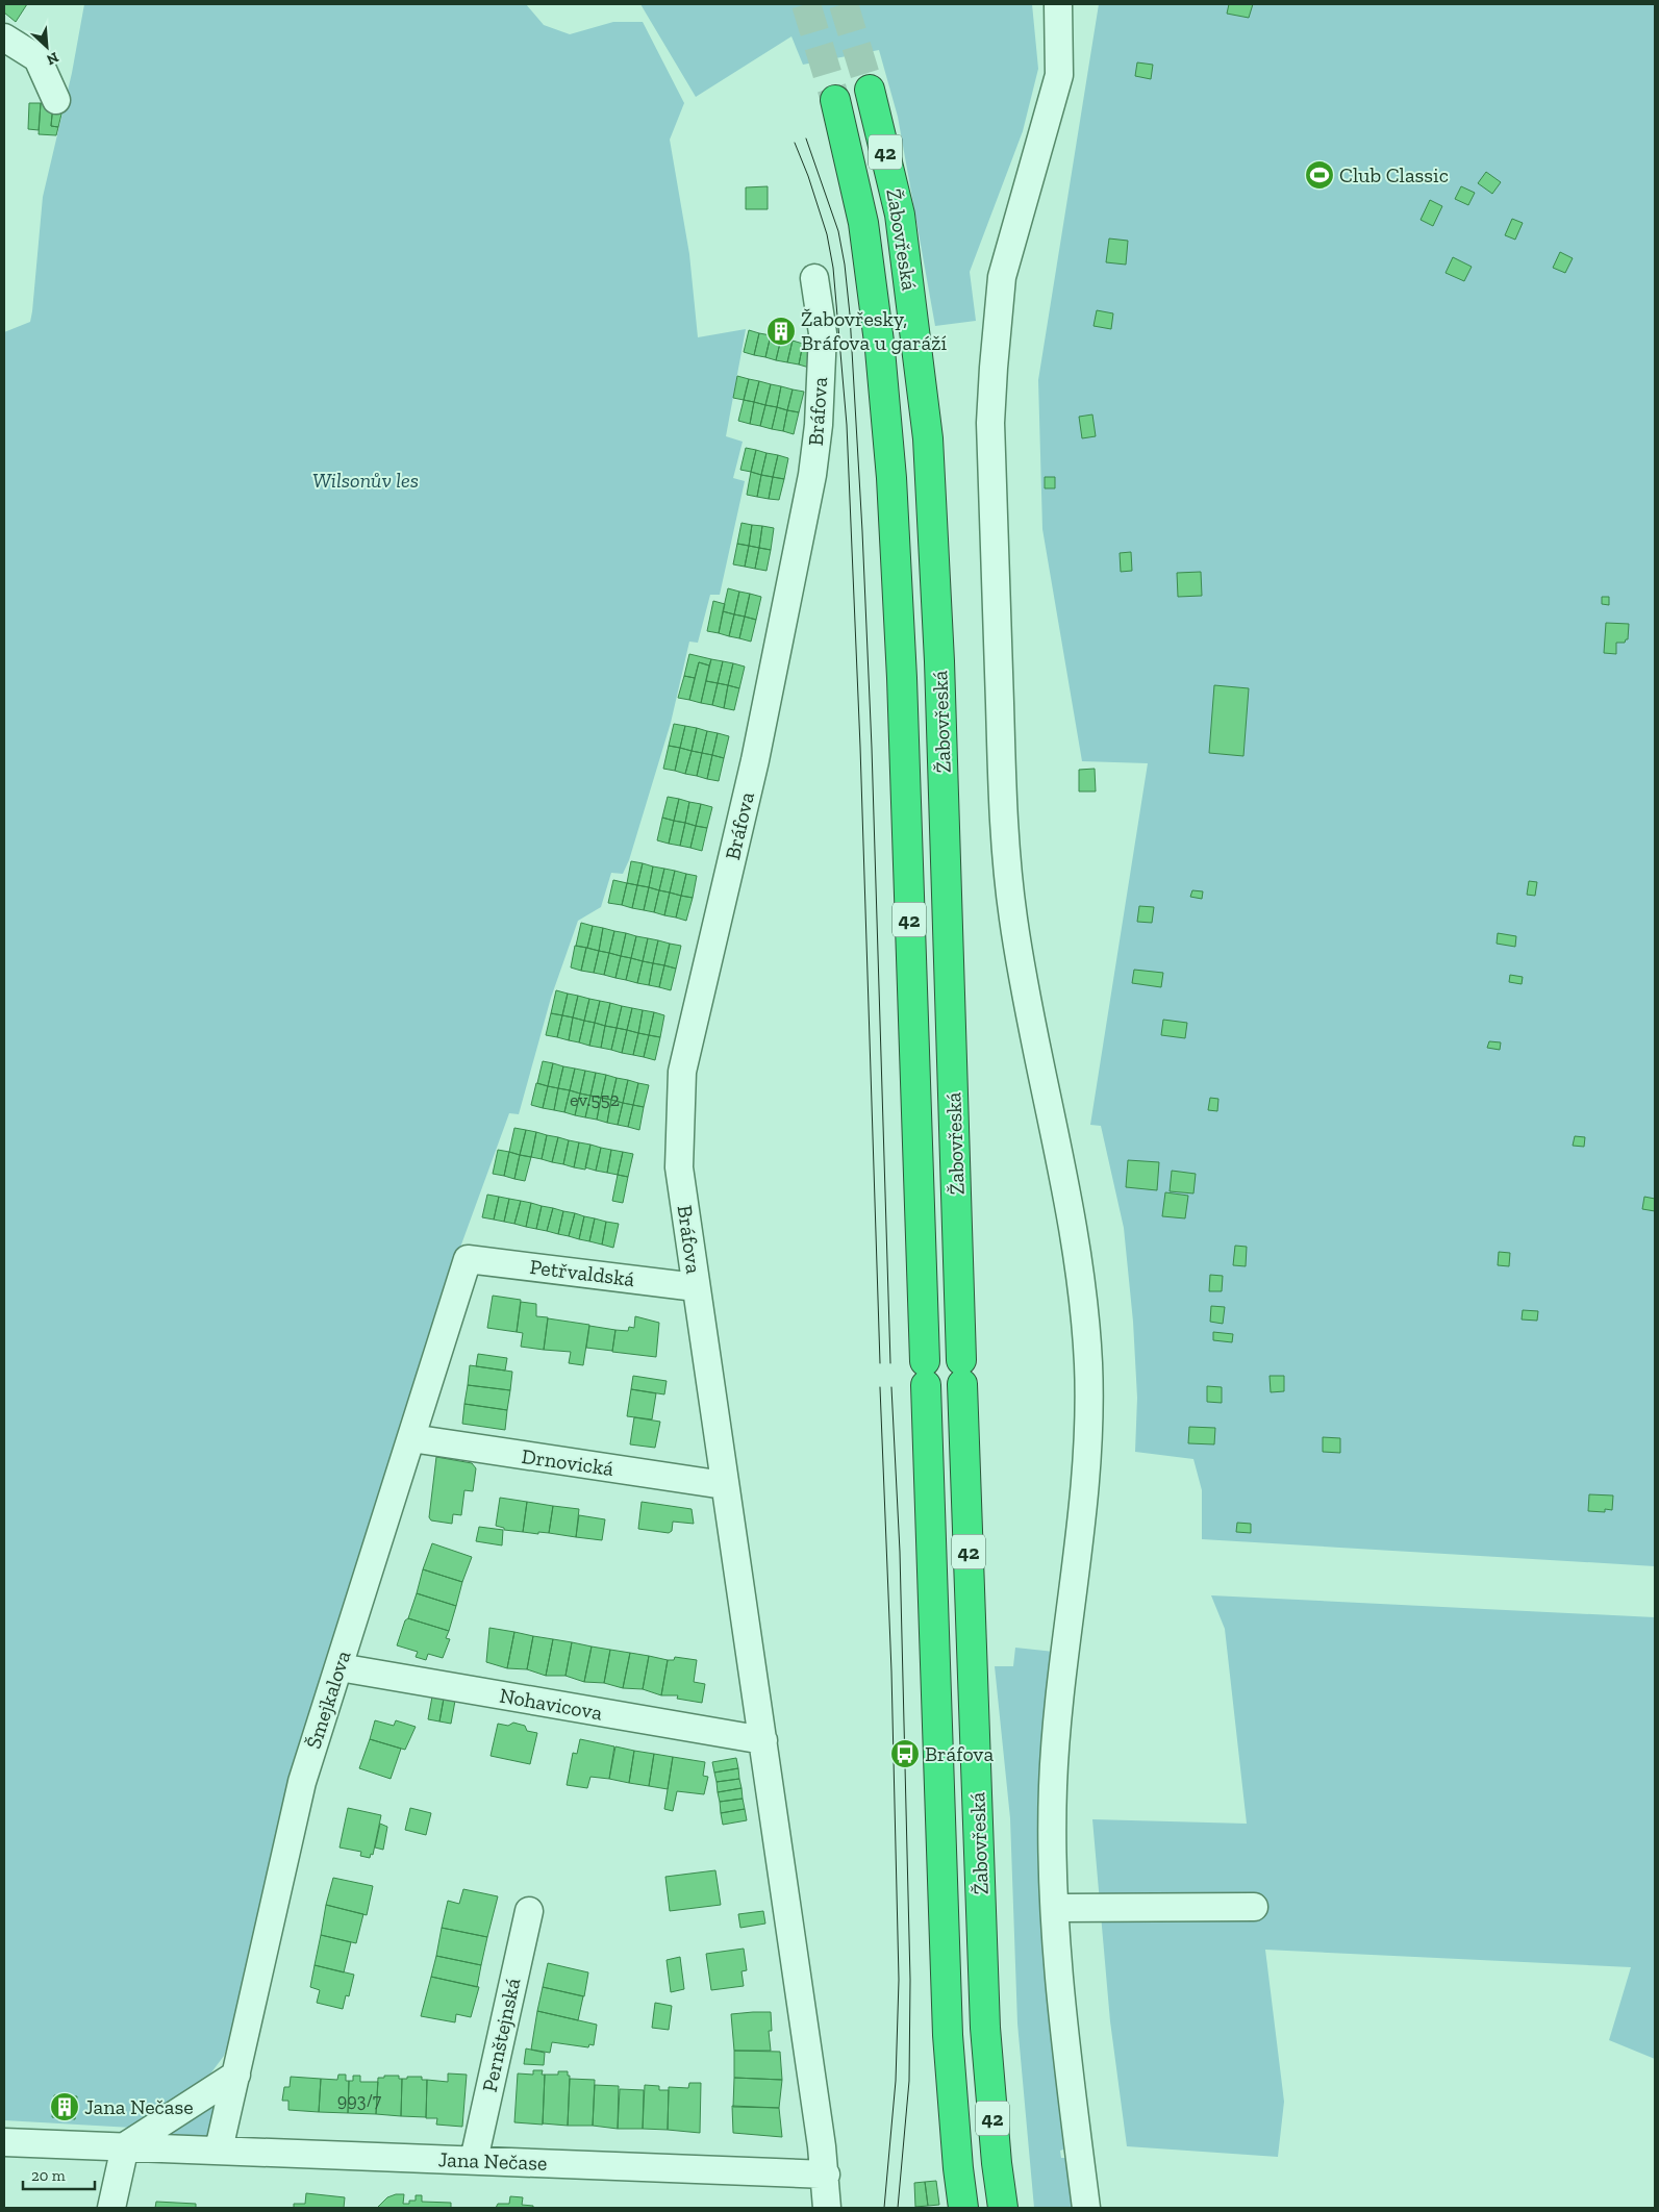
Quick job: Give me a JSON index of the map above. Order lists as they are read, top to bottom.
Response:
{
  "streets": {
    "highway": ["42", "Žabovřeská"],
    "street": [
      "Bráfova",
      "Petřvaldská",
      "Drnovická",
      "Šmejkalova",
      "Nohavicova",
      "Pernštejnská",
      "Jana Nečase"
    ]
  },
  "crossings": [
    ["Bráfova", "Petřvaldská"],
    ["Bráfova", "Drnovická"],
    ["Bráfova", "Nohavicova"],
    ["Bráfova", "Jana Nečase"],
    ["Petřvaldská", "Šmejkalova"],
    ["Drnovická", "Šmejkalova"],
    ["Šmejkalova", "Nohavicova"],
    ["Šmejkalova", "Jana Nečase"],
    ["Pernštejnská", "Jana Nečase"]
  ],
  "parks": ["Wilsonův les"],
  "places": {
    "sports": ["Club Classic"],
    "building": ["Žabovřesky, Bráfova u garáží", "Jana Nečase"],
    "bus stop": ["Bráfova"]
  },
  "house_numbers": ["ev.552", "993/7"],
  "scale_bar": "20 m",
  "north": "bottom right"
}
